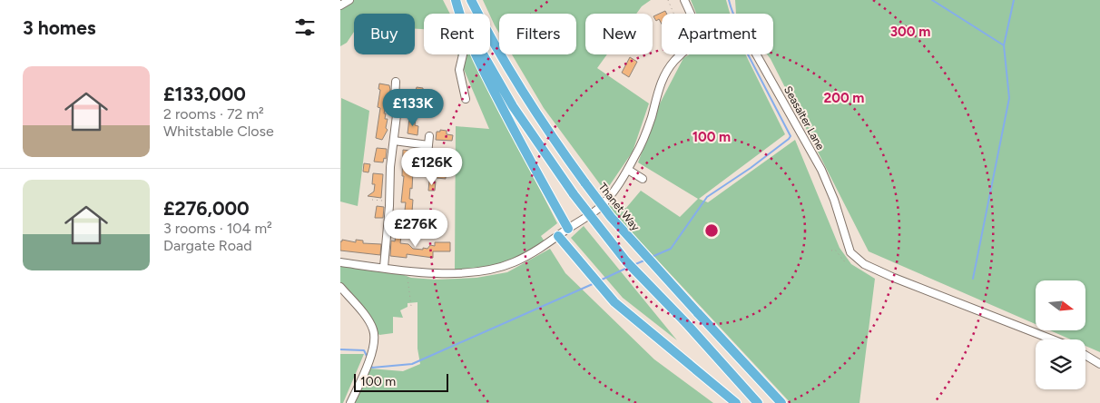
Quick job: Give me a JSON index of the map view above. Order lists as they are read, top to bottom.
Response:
{
  "streets": {
    "highway": ["Thanet Way"],
    "street": ["Seasalter Lane"]
  },
  "scale_bar": "100 m",
  "north": "right",
  "page": {
    "heading": "3 homes",
    "chip": [
      "Buy",
      "Rent",
      "Filters",
      "New",
      "Apartment"
    ],
    "list": [
      {
        "name": "£133,000",
        "note": "2 rooms · 72 m² · Whitstable Close"
      },
      {
        "name": "£276,000",
        "note": "3 rooms · 104 m² · Dargate Road"
      }
    ],
    "price": ["£133K", "£126K", "£276K"],
    "scale": "100 m"
  },
  "rings": ["300 m", "200 m", "100 m"]
}
